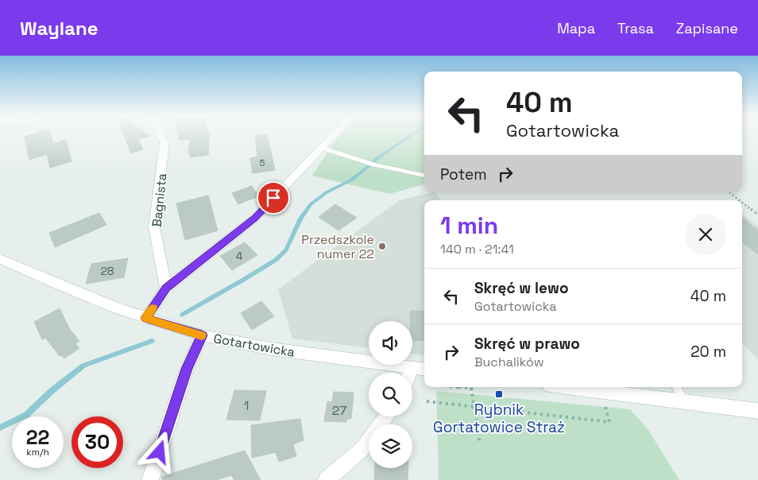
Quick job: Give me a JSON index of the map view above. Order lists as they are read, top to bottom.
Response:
{
  "streets": {
    "street": ["Bagnista", "Gotartowicka"]
  },
  "places": {
    "other": ["Przedszkole numer 22"],
    "transit": ["Rybnik Gortatowice Straż"]
  },
  "house_numbers": [
    "5",
    "4",
    "28",
    "1",
    "27"
  ],
  "page": {
    "header": "Waylane",
    "nav": ["Mapa", "Trasa", "Zapisane"],
    "turn": ["40 m", "Gotartowicka"],
    "then": "Potem",
    "heading": ["1 min", "140 m · 21:41"],
    "list": [
      {
        "name": "Skręć w lewo",
        "note": "Gotartowicka",
        "value": "40 m"
      },
      {
        "name": "Skręć w prawo",
        "note": "Buchalików",
        "value": "20 m"
      }
    ],
    "speed": "22 km/h",
    "limit": "30"
  }
}
